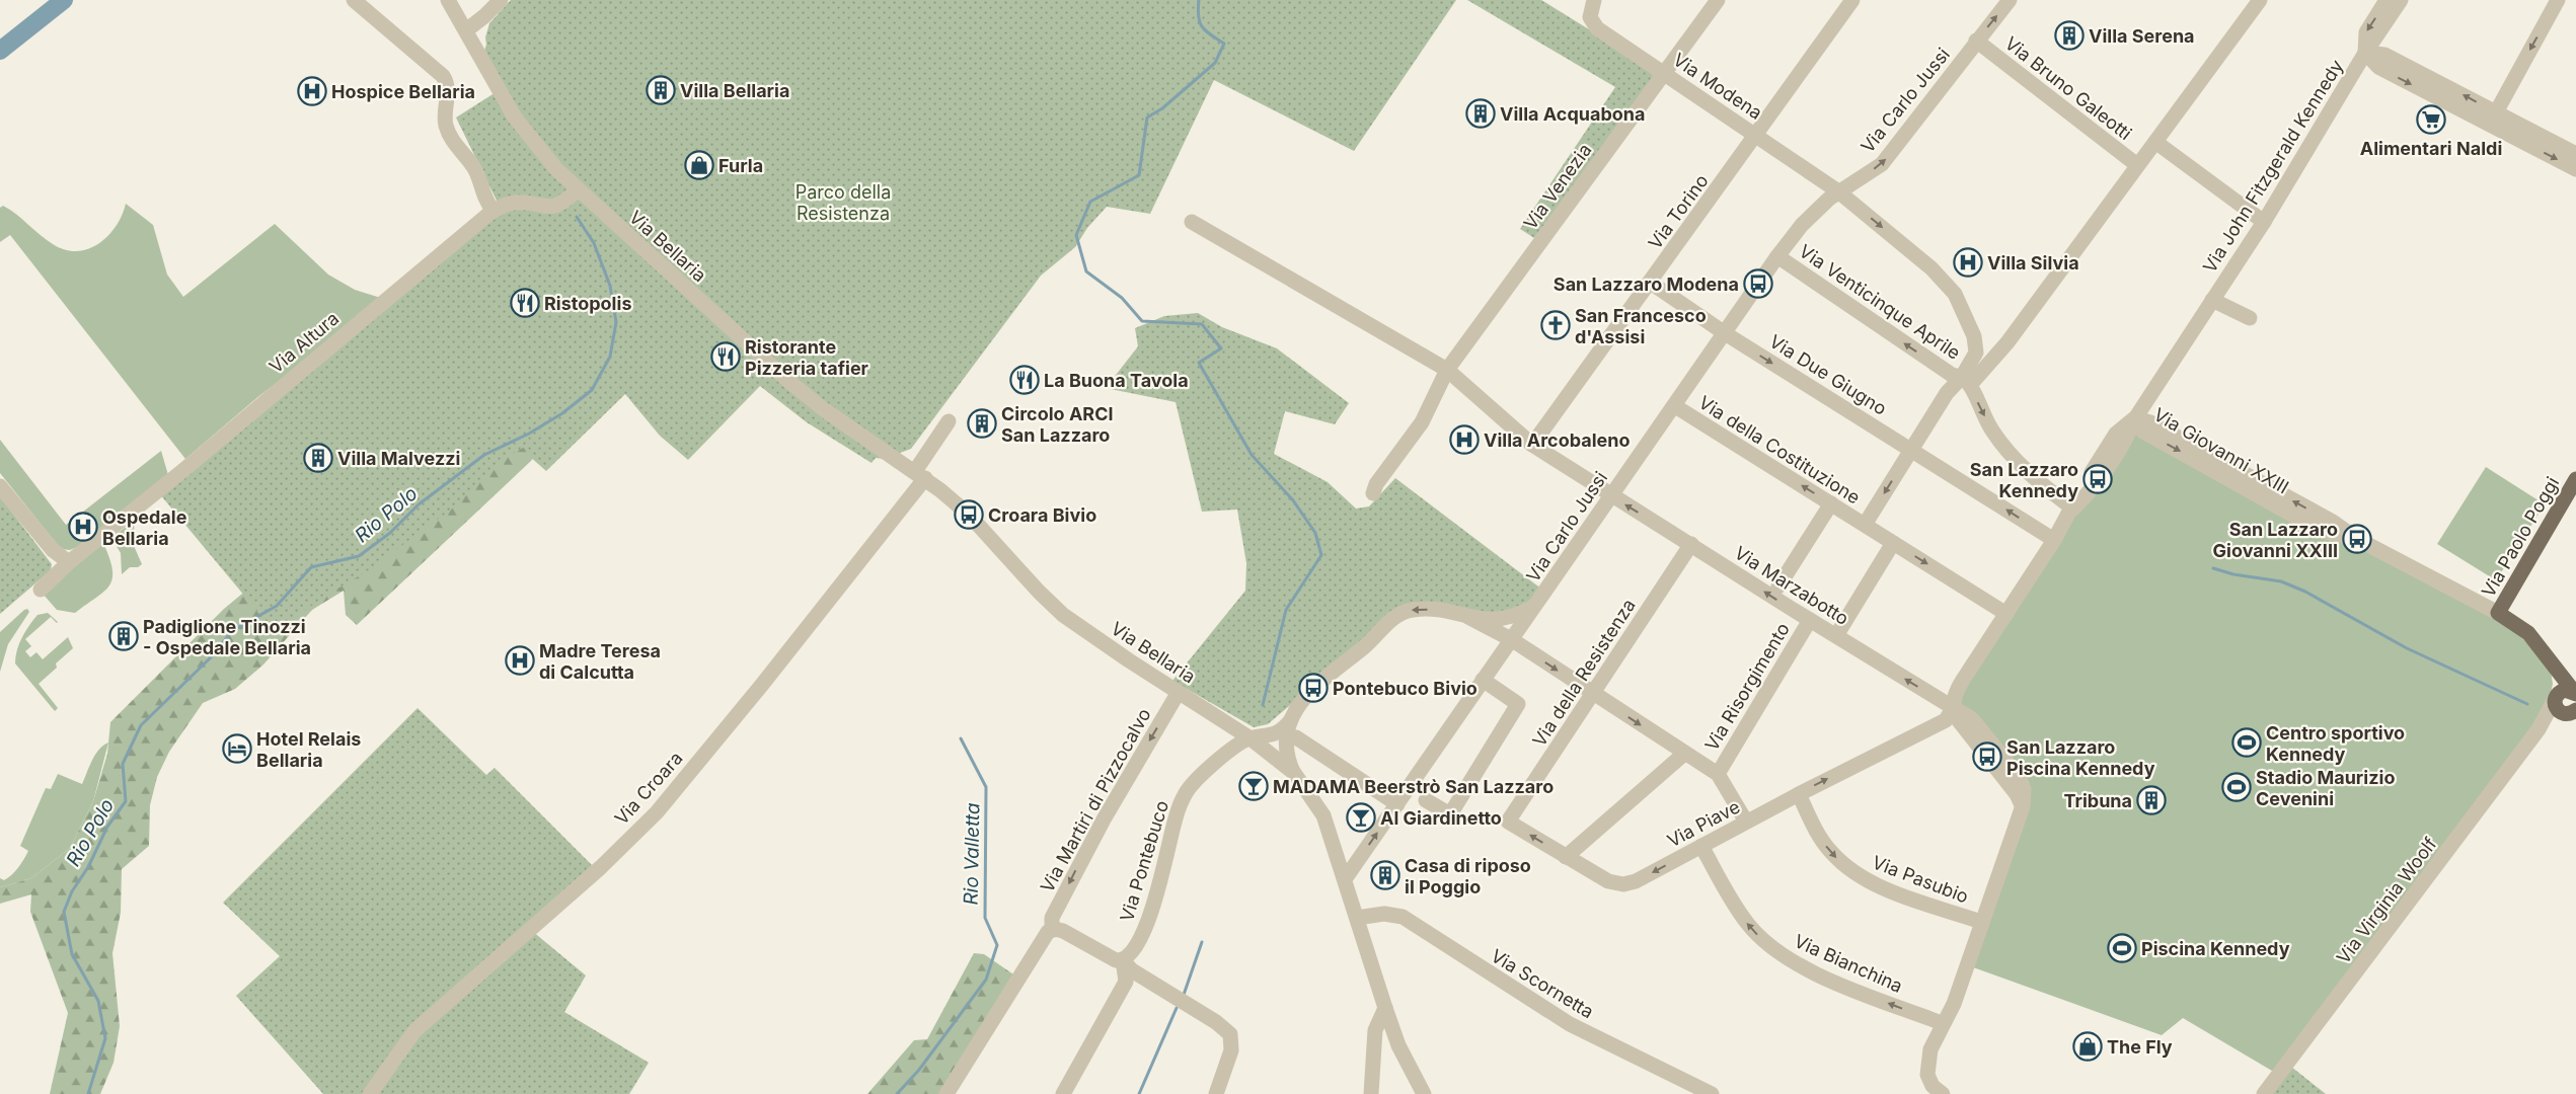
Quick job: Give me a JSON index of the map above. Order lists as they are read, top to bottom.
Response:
{
  "streets": {
    "main road": ["Via Giovanni XXIII", "Via Paolo Poggi"],
    "street": [
      "Via Modena",
      "Via Bruno Galeotti",
      "Via Carlo Jussi",
      "Via John Fitzgerald Kennedy",
      "Via Venezia",
      "Via Torino",
      "Via Bellaria",
      "Via Venticinque Aprile",
      "Via Altura",
      "Via Due Giugno",
      "Via della Costituzione",
      "Via Marzabotto",
      "Via della Resistenza",
      "Via Risorgimento",
      "Via Croara",
      "Via Martiri di Pizzocalvo",
      "Via Piave",
      "Via Pontebuco",
      "Via Pasubio",
      "Via Virginia Woolf",
      "Via Bianchina",
      "Via Scornetta"
    ]
  },
  "crossings": [
    ["Via Modena", "Via Carlo Jussi"],
    ["Via Modena", "Via Venezia"],
    ["Via Modena", "Via Torino"],
    ["Via Bruno Galeotti", "Via Carlo Jussi"],
    ["Via Carlo Jussi", "Via Bellaria"],
    ["Via Carlo Jussi", "Via Venticinque Aprile"],
    ["Via Carlo Jussi", "Via Due Giugno"],
    ["Via Carlo Jussi", "Via della Costituzione"],
    ["Via Carlo Jussi", "Via Marzabotto"],
    ["Via Carlo Jussi", "Via Pontebuco"],
    ["Via John Fitzgerald Kennedy", "Via Due Giugno"],
    ["Via John Fitzgerald Kennedy", "Via della Costituzione"],
    ["Via John Fitzgerald Kennedy", "Via Giovanni XXIII"],
    ["Via John Fitzgerald Kennedy", "Via Marzabotto"],
    ["Via John Fitzgerald Kennedy", "Via Piave"],
    ["Via Venezia", "Via Marzabotto"],
    ["Via Torino", "Via Due Giugno"],
    ["Via Torino", "Via Marzabotto"],
    ["Via Bellaria", "Via Altura"],
    ["Via Bellaria", "Via Croara"],
    ["Via Bellaria", "Via Martiri di Pizzocalvo"],
    ["Via Bellaria", "Via Pontebuco"],
    ["Via Giovanni XXIII", "Via Paolo Poggi"],
    ["Via Marzabotto", "Via della Resistenza"],
    ["Via Marzabotto", "Via Risorgimento"],
    ["Via Marzabotto", "Via Piave"],
    ["Via della Resistenza", "Via Piave"],
    ["Via Piave", "Via Pasubio"],
    ["Via Piave", "Via Bianchina"]
  ],
  "one_way": [
    "Via Modena",
    "Via Venticinque Aprile",
    "Via Marzabotto",
    "Via Martiri di Pizzocalvo",
    "Via Pasubio",
    "Via Bianchina"
  ],
  "water": ["Rio Polo", "Rio Valletta"],
  "parks": ["Parco della Resistenza"],
  "places": {
    "building": [
      "Villa Serena",
      "Villa Bellaria",
      "Villa Acquabona",
      "Circolo ARCI San Lazzaro",
      "Villa Malvezzi",
      "Padiglione Tinozzi - Ospedale Bellaria",
      "Tribuna",
      "Casa di riposo il Poggio"
    ],
    "hospital": [
      "Hospice Bellaria",
      "Villa Silvia",
      "Villa Arcobaleno",
      "Ospedale Bellaria",
      "Madre Teresa di Calcutta"
    ],
    "supermarket": ["Alimentari Naldi"],
    "shop": ["Furla", "The Fly"],
    "bus stop": [
      "San Lazzaro Modena",
      "San Lazzaro Kennedy",
      "Croara Bivio",
      "San Lazzaro Giovanni XXIII",
      "Pontebuco Bivio",
      "San Lazzaro Piscina Kennedy"
    ],
    "restaurant": ["Ristopolis", "Ristorante Pizzeria tafier", "La Buona Tavola"],
    "church": ["San Francesco d'Assisi"],
    "sports": ["Centro sportivo Kennedy", "Stadio Maurizio Cevenini", "Piscina Kennedy"],
    "hotel": ["Hotel Relais Bellaria"],
    "bar": ["MADAMA Beerstrò San Lazzaro", "Al Giardinetto"]
  }
}
